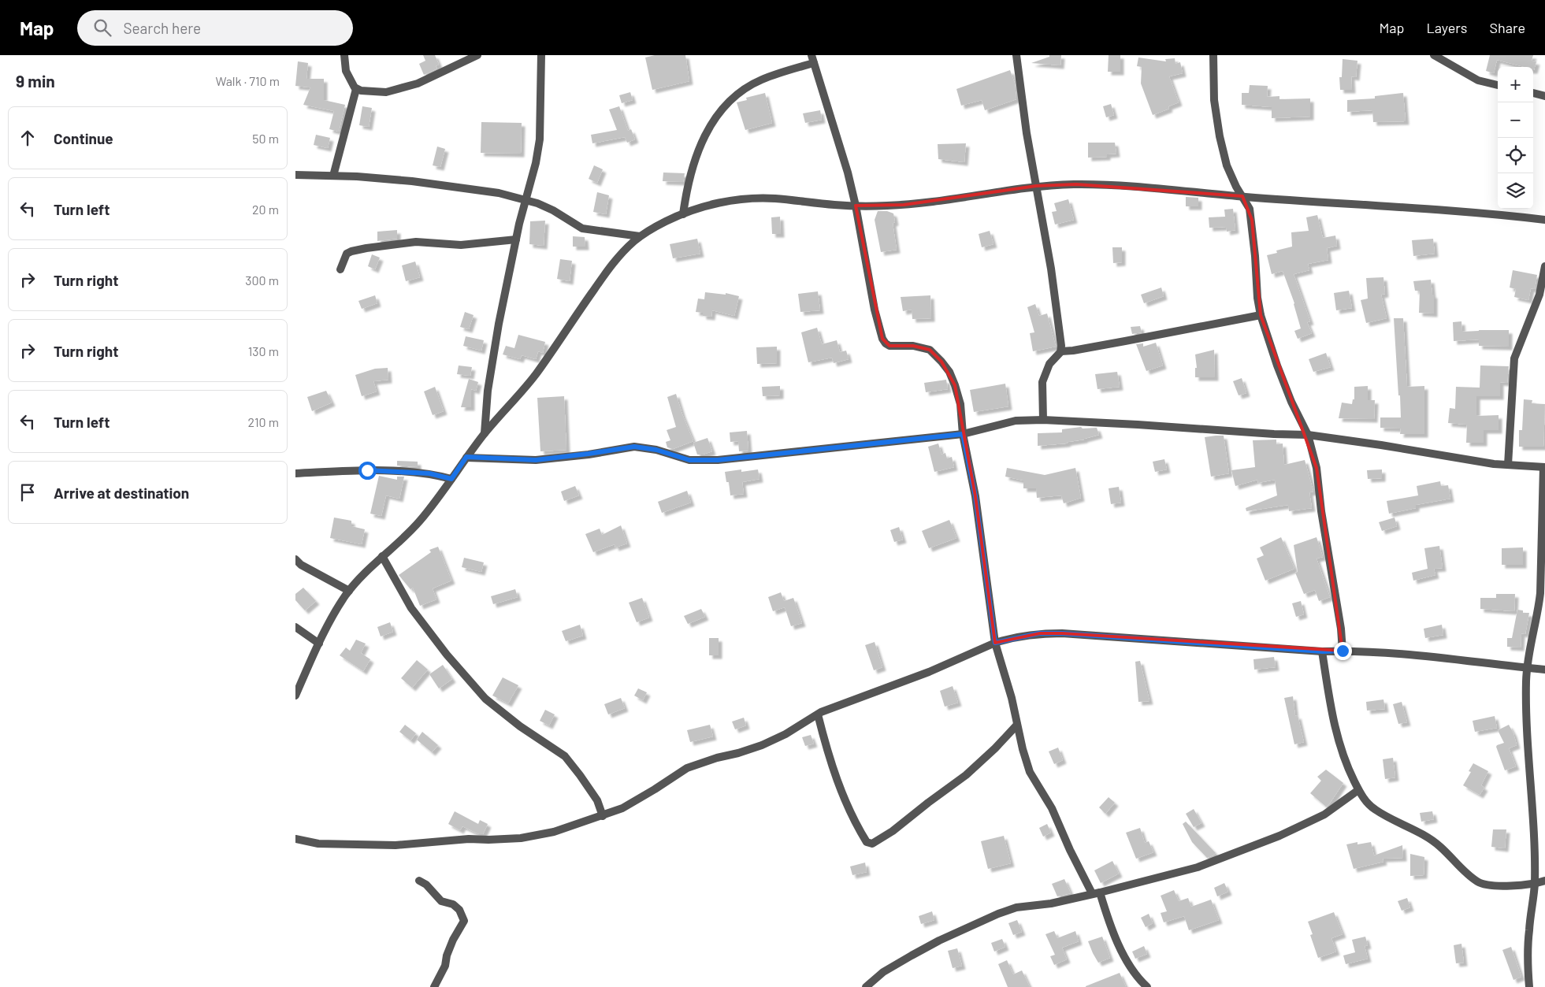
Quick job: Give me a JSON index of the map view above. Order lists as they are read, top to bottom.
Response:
{
  "page": {
    "header": "Map",
    "search": "Search here",
    "nav": ["Map", "Layers", "Share"],
    "heading": ["9 min", "Walk · 710 m"],
    "map_buttons": ["+", "−"],
    "list": [
      ["Continue", "50 m"],
      ["Turn left", "20 m"],
      ["Turn right", "300 m"],
      ["Turn right", "130 m"],
      ["Turn left", "210 m"],
      "Arrive at destination"
    ]
  }
}
